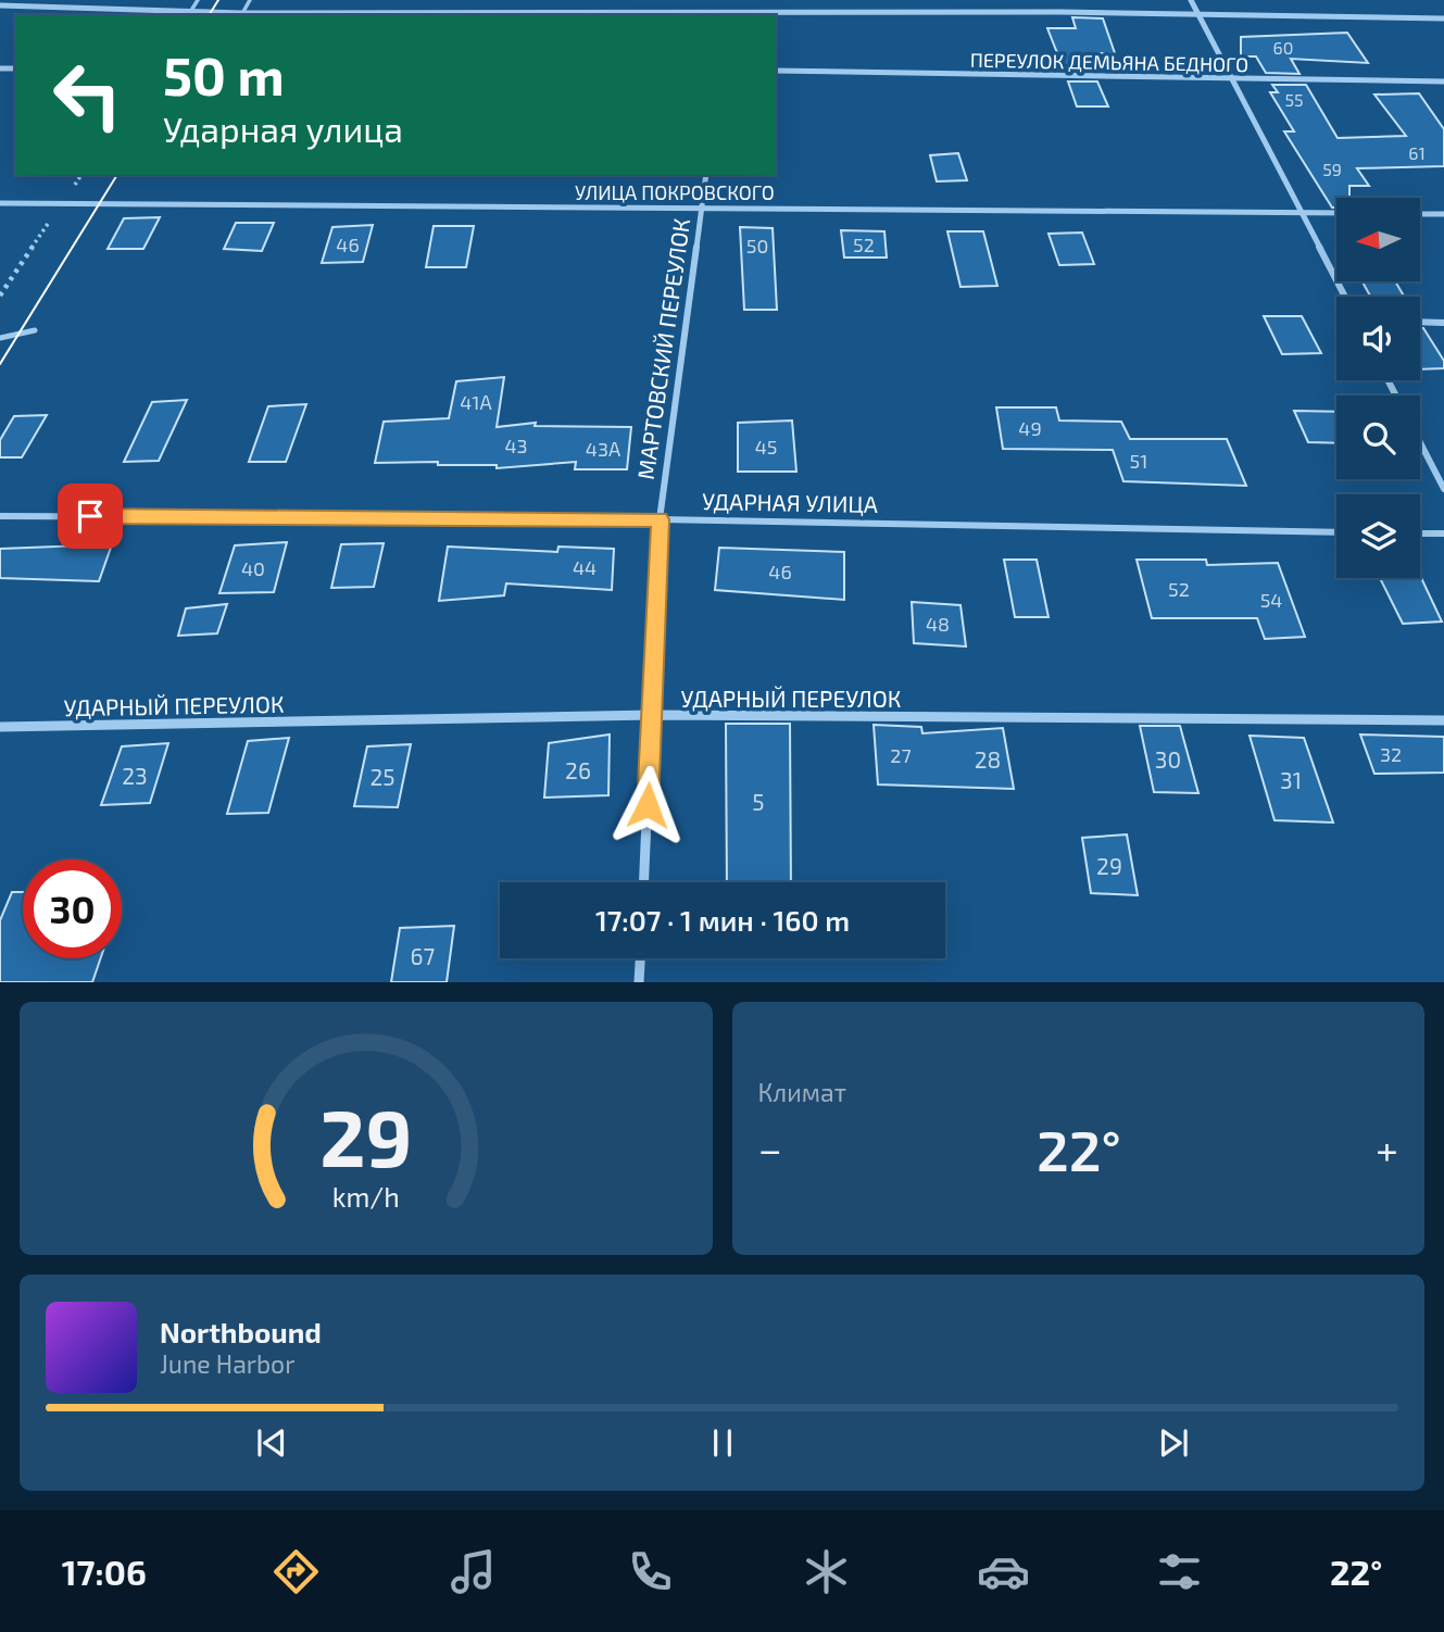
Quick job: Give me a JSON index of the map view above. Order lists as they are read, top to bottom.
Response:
{
  "streets": {
    "street": [
      "ПЕРЕУЛОК ДЕМЬЯНА БЕДНОГО",
      "УЛИЦА ПОКРОВСКОГО",
      "МАРТОВСКИЙ ПЕРЕУЛОК",
      "УДАРНАЯ УЛИЦА",
      "УДАРНЫЙ ПЕРЕУЛОК"
    ]
  },
  "crossings": [
    ["УЛИЦА ПОКРОВСКОГО", "МАРТОВСКИЙ ПЕРЕУЛОК"],
    ["МАРТОВСКИЙ ПЕРЕУЛОК", "УДАРНАЯ УЛИЦА"],
    ["МАРТОВСКИЙ ПЕРЕУЛОК", "УДАРНЫЙ ПЕРЕУЛОК"]
  ],
  "house_numbers": [
    "60",
    "55",
    "61",
    "59",
    "46",
    "52",
    "50",
    "41А",
    "49",
    "43",
    "45",
    "43А",
    "51",
    "44",
    "40",
    "46",
    "52",
    "54",
    "48",
    "32",
    "27",
    "28",
    "30",
    "26",
    "23",
    "25",
    "31",
    "5",
    "29",
    "67"
  ],
  "north": "left",
  "page": {
    "turn": ["50 m", "Ударная улица"],
    "limit": "30",
    "trip": "17:07 · 1 мин · 160 m",
    "tile": "Климат",
    "heat": ["−", "22°", "+"],
    "song": ["Northbound", "June Harbor"],
    "tabs": ["17:06", "22°"],
    "gauge": ["29", "km/h"]
  }
}
